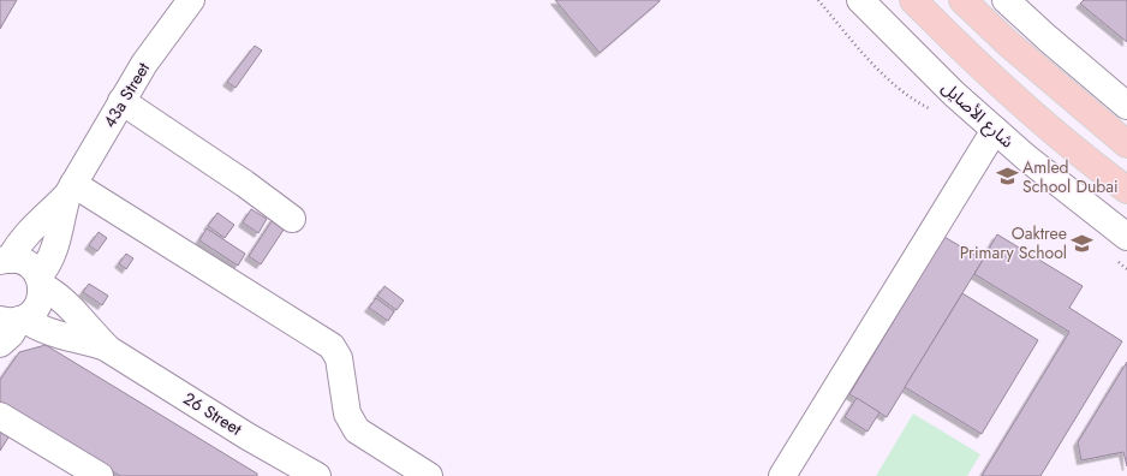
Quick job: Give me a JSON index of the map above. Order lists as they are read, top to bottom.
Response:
{
  "streets": {
    "street": ["43a Street", "شارع الأصايل", "26 Street"]
  },
  "crossings": [
    ["43a Street", "26 Street"]
  ],
  "places": {
    "school or university": ["Amled School Dubai", "Oaktree Primary School"]
  }
}
